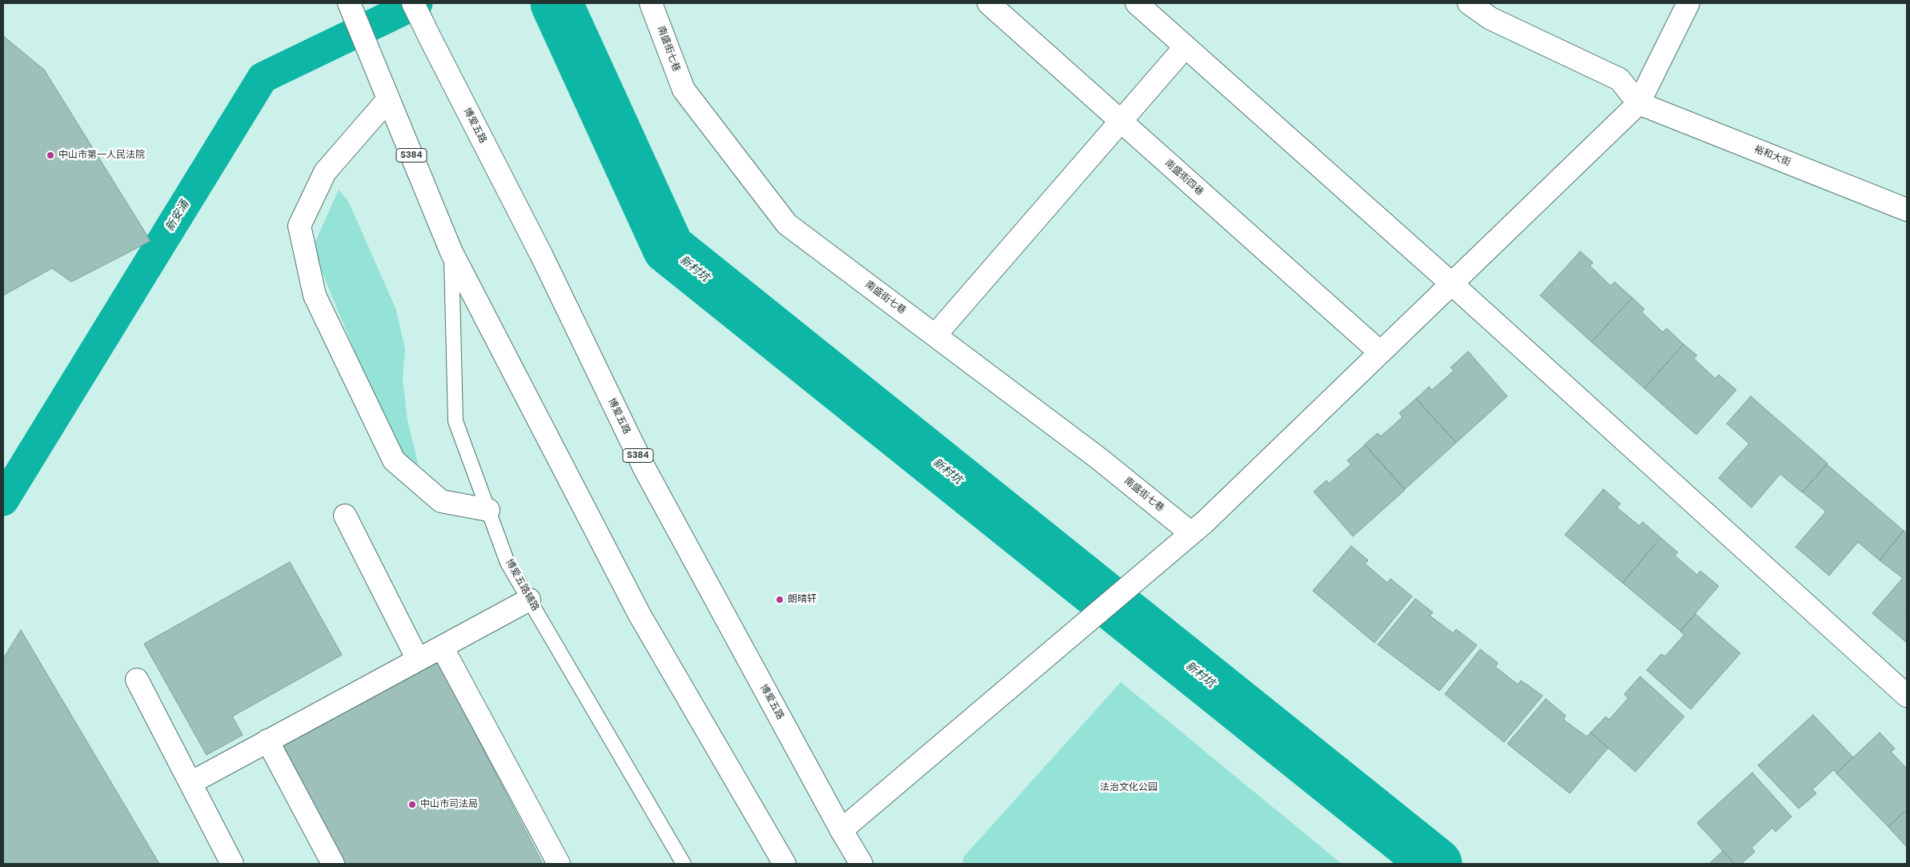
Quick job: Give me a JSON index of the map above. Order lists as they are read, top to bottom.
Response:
{
  "streets": {
    "main road": [
      "南盛街七巷",
      "博爱五路",
      "S384",
      "裕和大街",
      "南盛街四巷"
    ],
    "lane": ["博爱五路辅路"]
  },
  "crossings": [
    ["S384", "博爱五路辅路"]
  ],
  "water": ["新安涌", "新村坑"],
  "parks": ["法治文化公园"],
  "places": ["中山市第一人民法院", "朗晴轩", "中山市司法局"]
}
